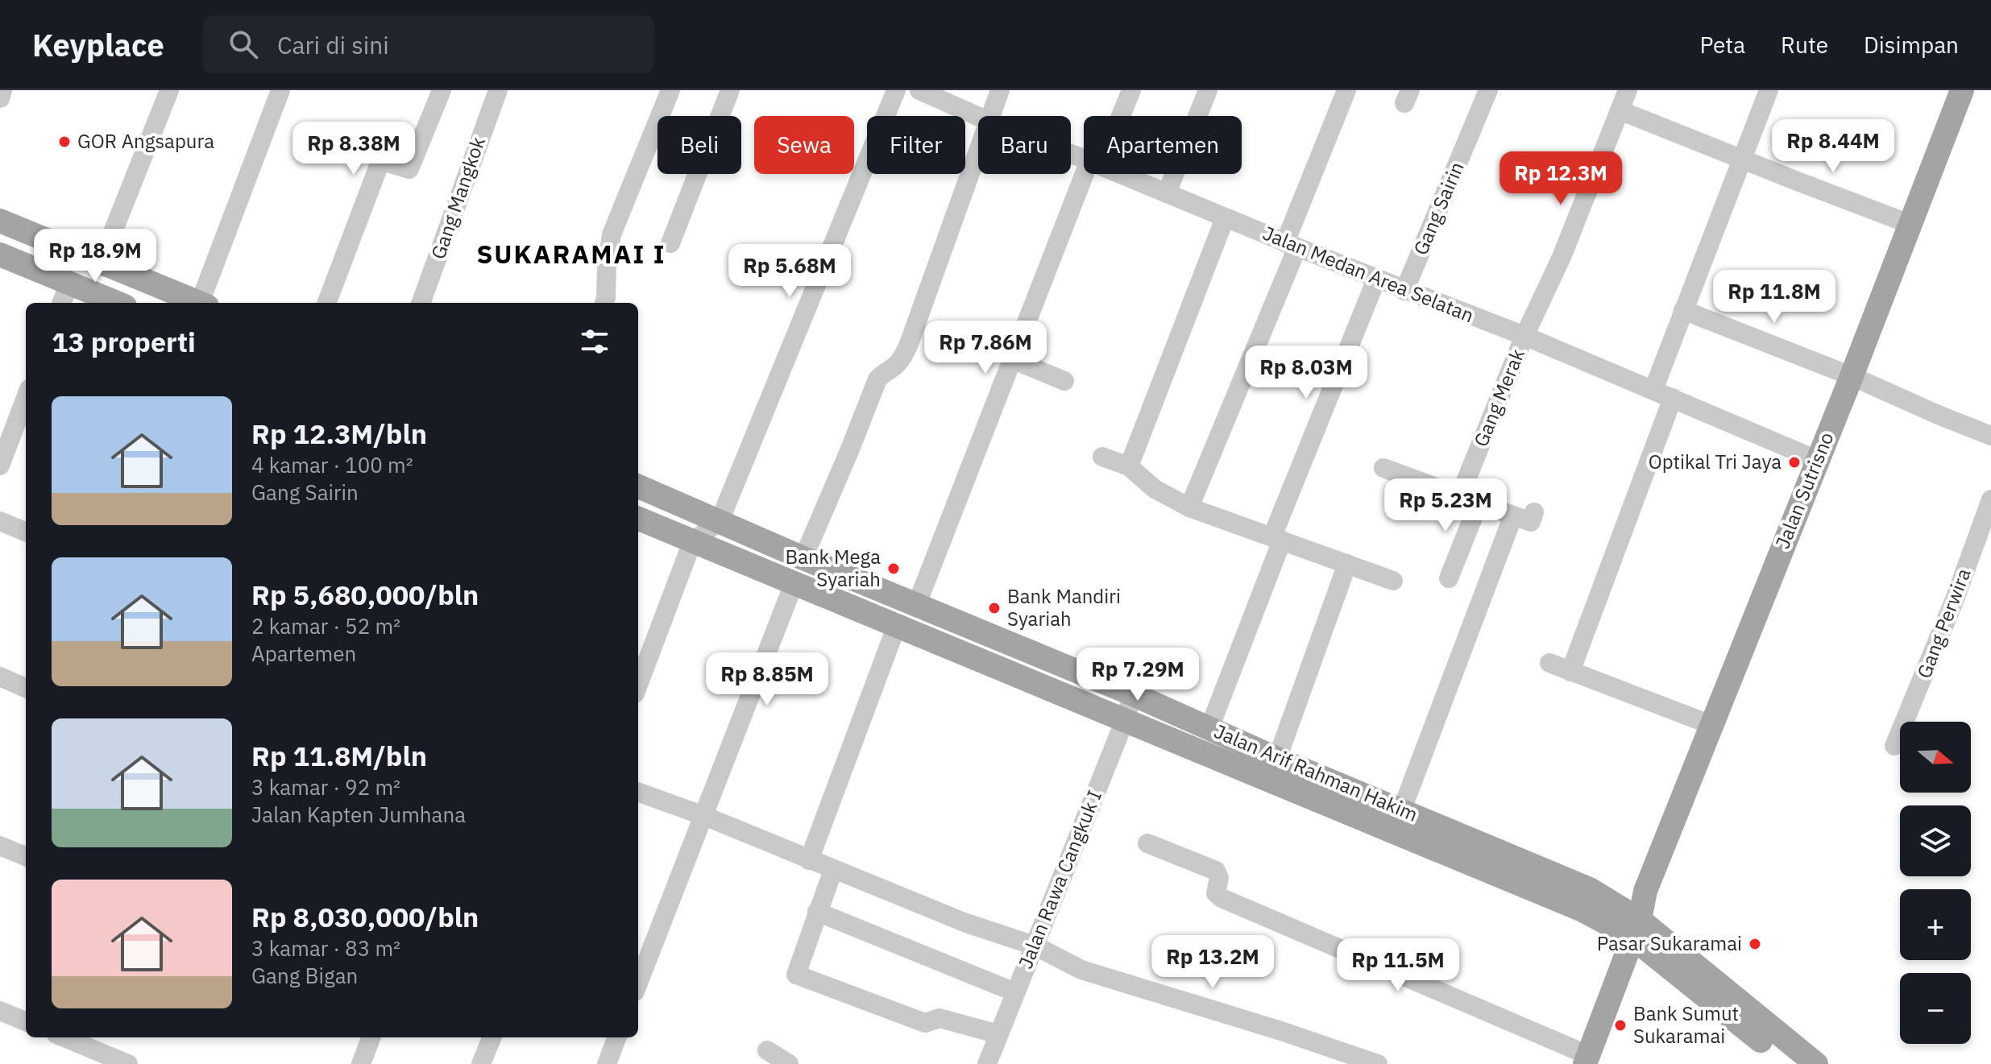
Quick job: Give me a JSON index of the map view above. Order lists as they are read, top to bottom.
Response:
{
  "streets": {
    "main road": ["Jalan Sutrisno", "Jalan Arif Rahman Hakim"],
    "street": [
      "Gang Mangkok",
      "Gang Sairin",
      "Jalan Medan Area Selatan",
      "Gang Merak",
      "Gang Perwira",
      "Jalan Rawa Cangkuk I"
    ]
  },
  "crossings": [
    ["Gang Sairin", "Jalan Medan Area Selatan"],
    ["Jalan Medan Area Selatan", "Gang Merak"],
    ["Jalan Medan Area Selatan", "Jalan Sutrisno"],
    ["Jalan Sutrisno", "Jalan Arif Rahman Hakim"],
    ["Jalan Arif Rahman Hakim", "Jalan Rawa Cangkuk I"]
  ],
  "districts": ["SUKARAMAI I"],
  "places": [
    "GOR Angsapura",
    "Optikal Tri Jaya",
    "Bank Mega Syariah",
    "Bank Mandiri Syariah",
    "Pasar Sukaramai",
    "Bank Sumut Sukaramai"
  ],
  "north": "right",
  "page": {
    "header": "Keyplace",
    "search": "Cari di sini",
    "nav": ["Peta", "Rute", "Disimpan"],
    "chip": [
      "Beli",
      "Sewa",
      "Filter",
      "Baru",
      "Apartemen"
    ],
    "price": [
      "Rp 8.44M",
      "Rp 8.38M",
      "Rp 12.3M",
      "Rp 18.9M",
      "Rp 5.68M",
      "Rp 11.8M",
      "Rp 7.86M",
      "Rp 8.03M",
      "Rp 5.23M",
      "Rp 7.29M",
      "Rp 8.85M",
      "Rp 13.2M",
      "Rp 11.5M"
    ],
    "heading": "13 properti",
    "list": [
      {
        "name": "Rp 12.3M/bln",
        "note": "4 kamar · 100 m² · Gang Sairin"
      },
      {
        "name": "Rp 5,680,000/bln",
        "note": "2 kamar · 52 m² · Apartemen"
      },
      {
        "name": "Rp 11.8M/bln",
        "note": "3 kamar · 92 m² · Jalan Kapten Jumhana"
      },
      {
        "name": "Rp 8,030,000/bln",
        "note": "3 kamar · 83 m² · Gang Bigan"
      }
    ],
    "map_buttons": ["+", "−"]
  }
}
